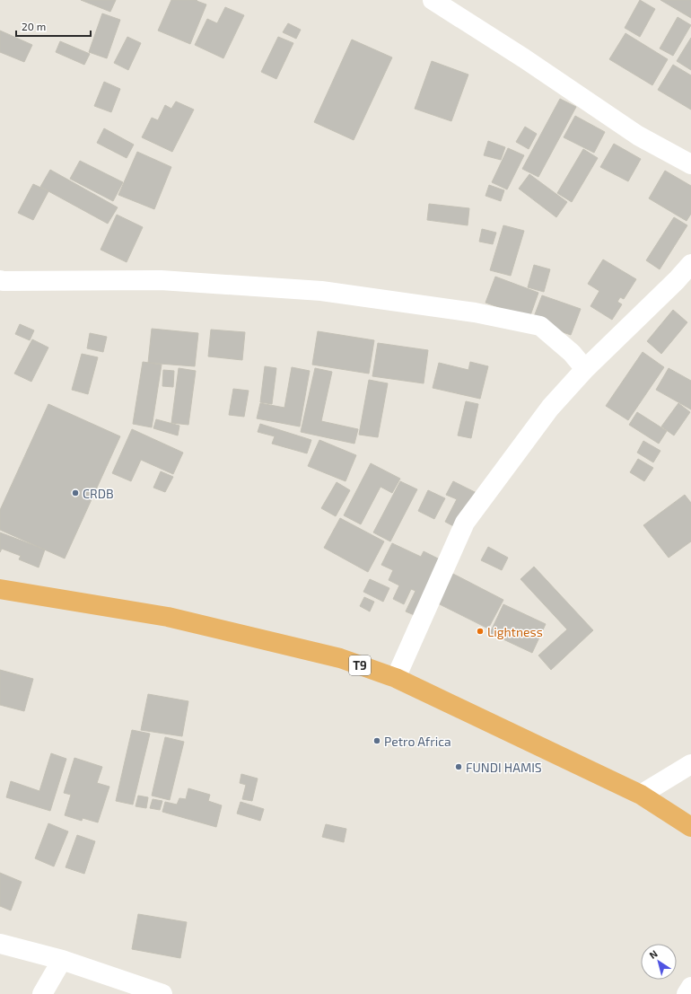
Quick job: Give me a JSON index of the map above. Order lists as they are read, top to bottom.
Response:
{
  "streets": {
    "highway": ["T9"]
  },
  "places": [
    "CRDB",
    "Lightness",
    "Petro Africa",
    "FUNDI HAMIS"
  ],
  "scale_bar": "20 m",
  "north": "top left"
}
